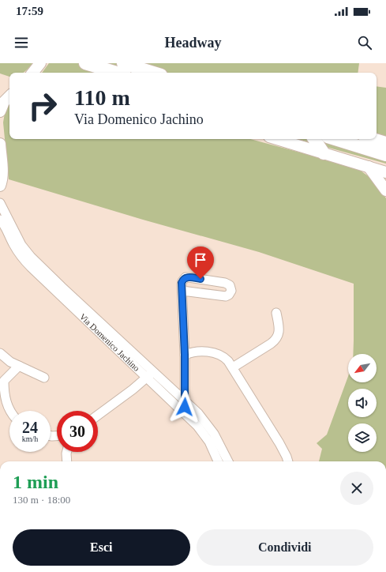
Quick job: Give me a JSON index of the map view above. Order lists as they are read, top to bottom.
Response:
{
  "streets": {
    "street": ["Via Domenico Jachino"]
  },
  "north": "bottom left",
  "page": {
    "status": "17:59",
    "header": "Headway",
    "turn": ["110 m", "Via Domenico Jachino"],
    "speed": "24 km/h",
    "limit": "30",
    "heading": ["1 min", "130 m · 18:00"],
    "buttons": ["Esci", "Condividi"]
  }
}
